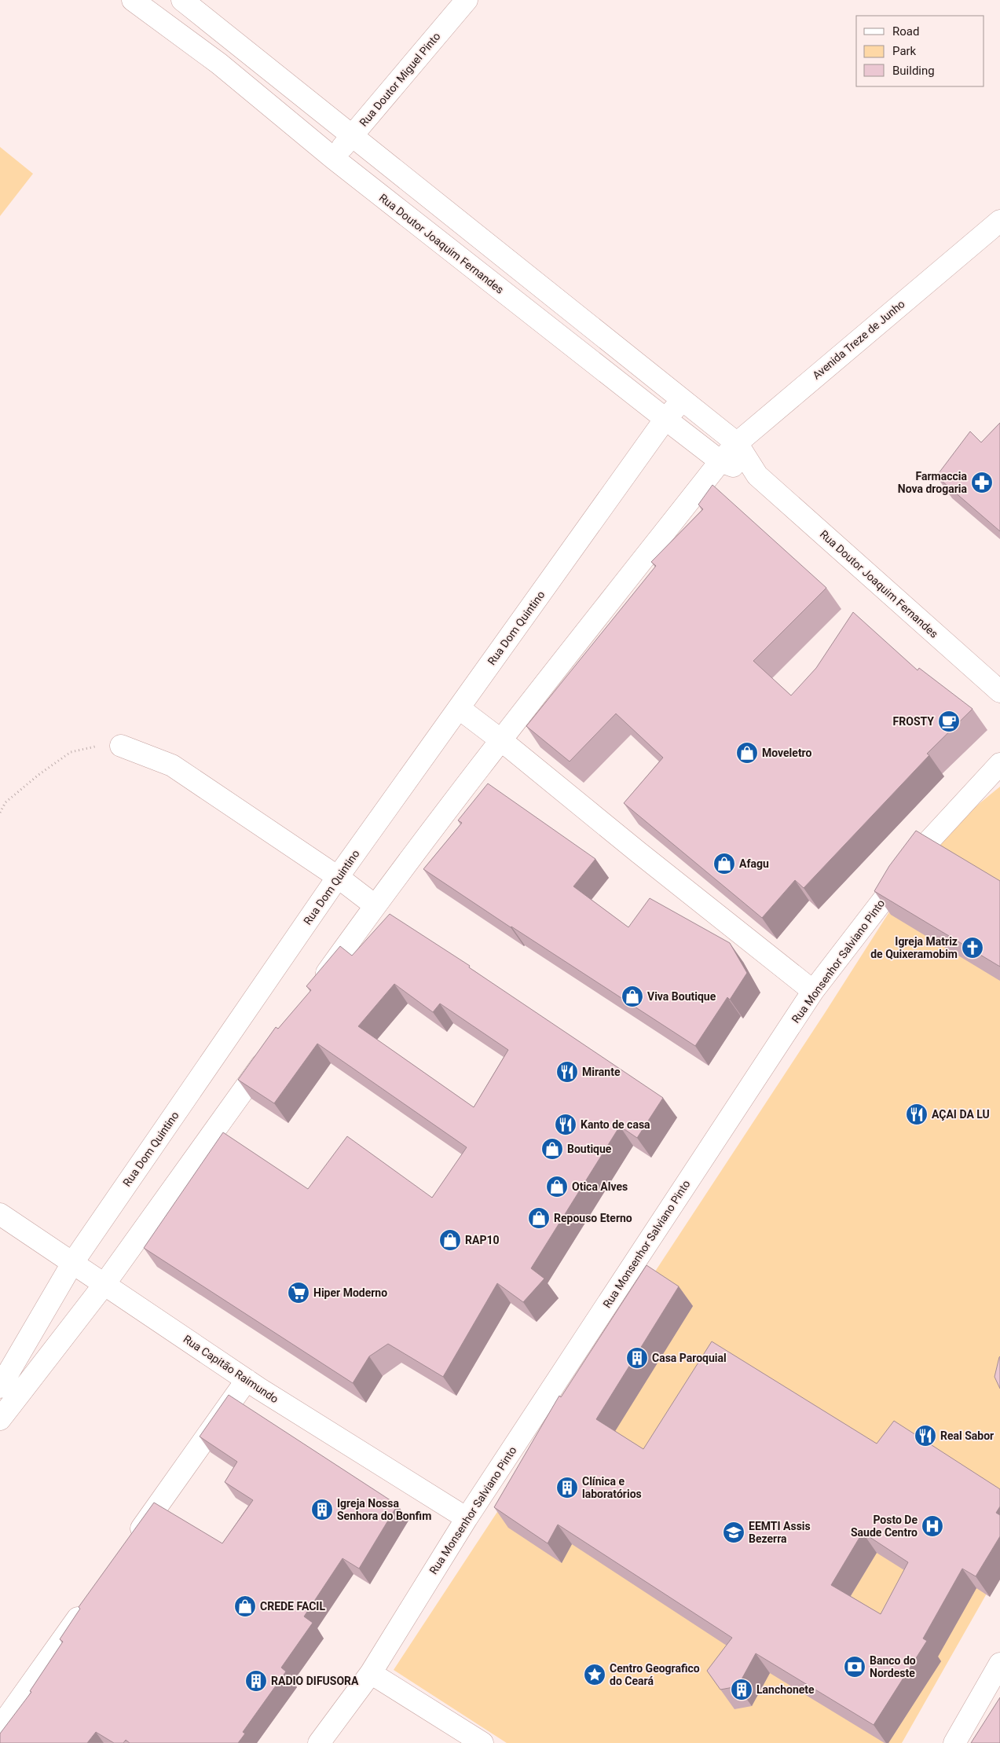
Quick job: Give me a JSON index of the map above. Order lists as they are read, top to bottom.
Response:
{
  "streets": {
    "street": [
      "Rua Doutor Miguel Pinto",
      "Rua Doutor Joaquim Fernandes",
      "Avenida Treze de Junho",
      "Rua Dom Quintino",
      "Rua Monsenhor Salviano Pinto",
      "Rua Capitão Raimundo"
    ]
  },
  "crossings": [
    ["Rua Doutor Miguel Pinto", "Rua Doutor Joaquim Fernandes"],
    ["Rua Doutor Joaquim Fernandes", "Avenida Treze de Junho"],
    ["Rua Doutor Joaquim Fernandes", "Rua Dom Quintino"],
    ["Rua Dom Quintino", "Rua Capitão Raimundo"],
    ["Rua Monsenhor Salviano Pinto", "Rua Capitão Raimundo"]
  ],
  "places": {
    "pharmacy": ["Farmaccia Nova drogaria"],
    "cafe": ["FROSTY"],
    "shop": [
      "Moveletro",
      "Afagu",
      "Viva Boutique",
      "Boutique",
      "Otica Alves",
      "Repouso Eterno",
      "RAP10",
      "CREDE FACIL"
    ],
    "church": ["Igreja Matriz de Quixeramobim"],
    "restaurant": [
      "Mirante",
      "AÇAI DA LU",
      "Kanto de casa",
      "Real Sabor"
    ],
    "supermarket": ["Hiper Moderno"],
    "building": [
      "Casa Paroquial",
      "Clínica e laboratórios",
      "Igreja Nossa Senhora do Bonfim",
      "RADIO DIFUSORA",
      "Lanchonete"
    ],
    "hospital": ["Posto De Saude Centro"],
    "school or university": ["EEMTI Assis Bezerra"],
    "bank": ["Banco do Nordeste"],
    "place": ["Centro Geografico do Ceará"]
  },
  "legend": ["Road", "Park", "Building"]
}
